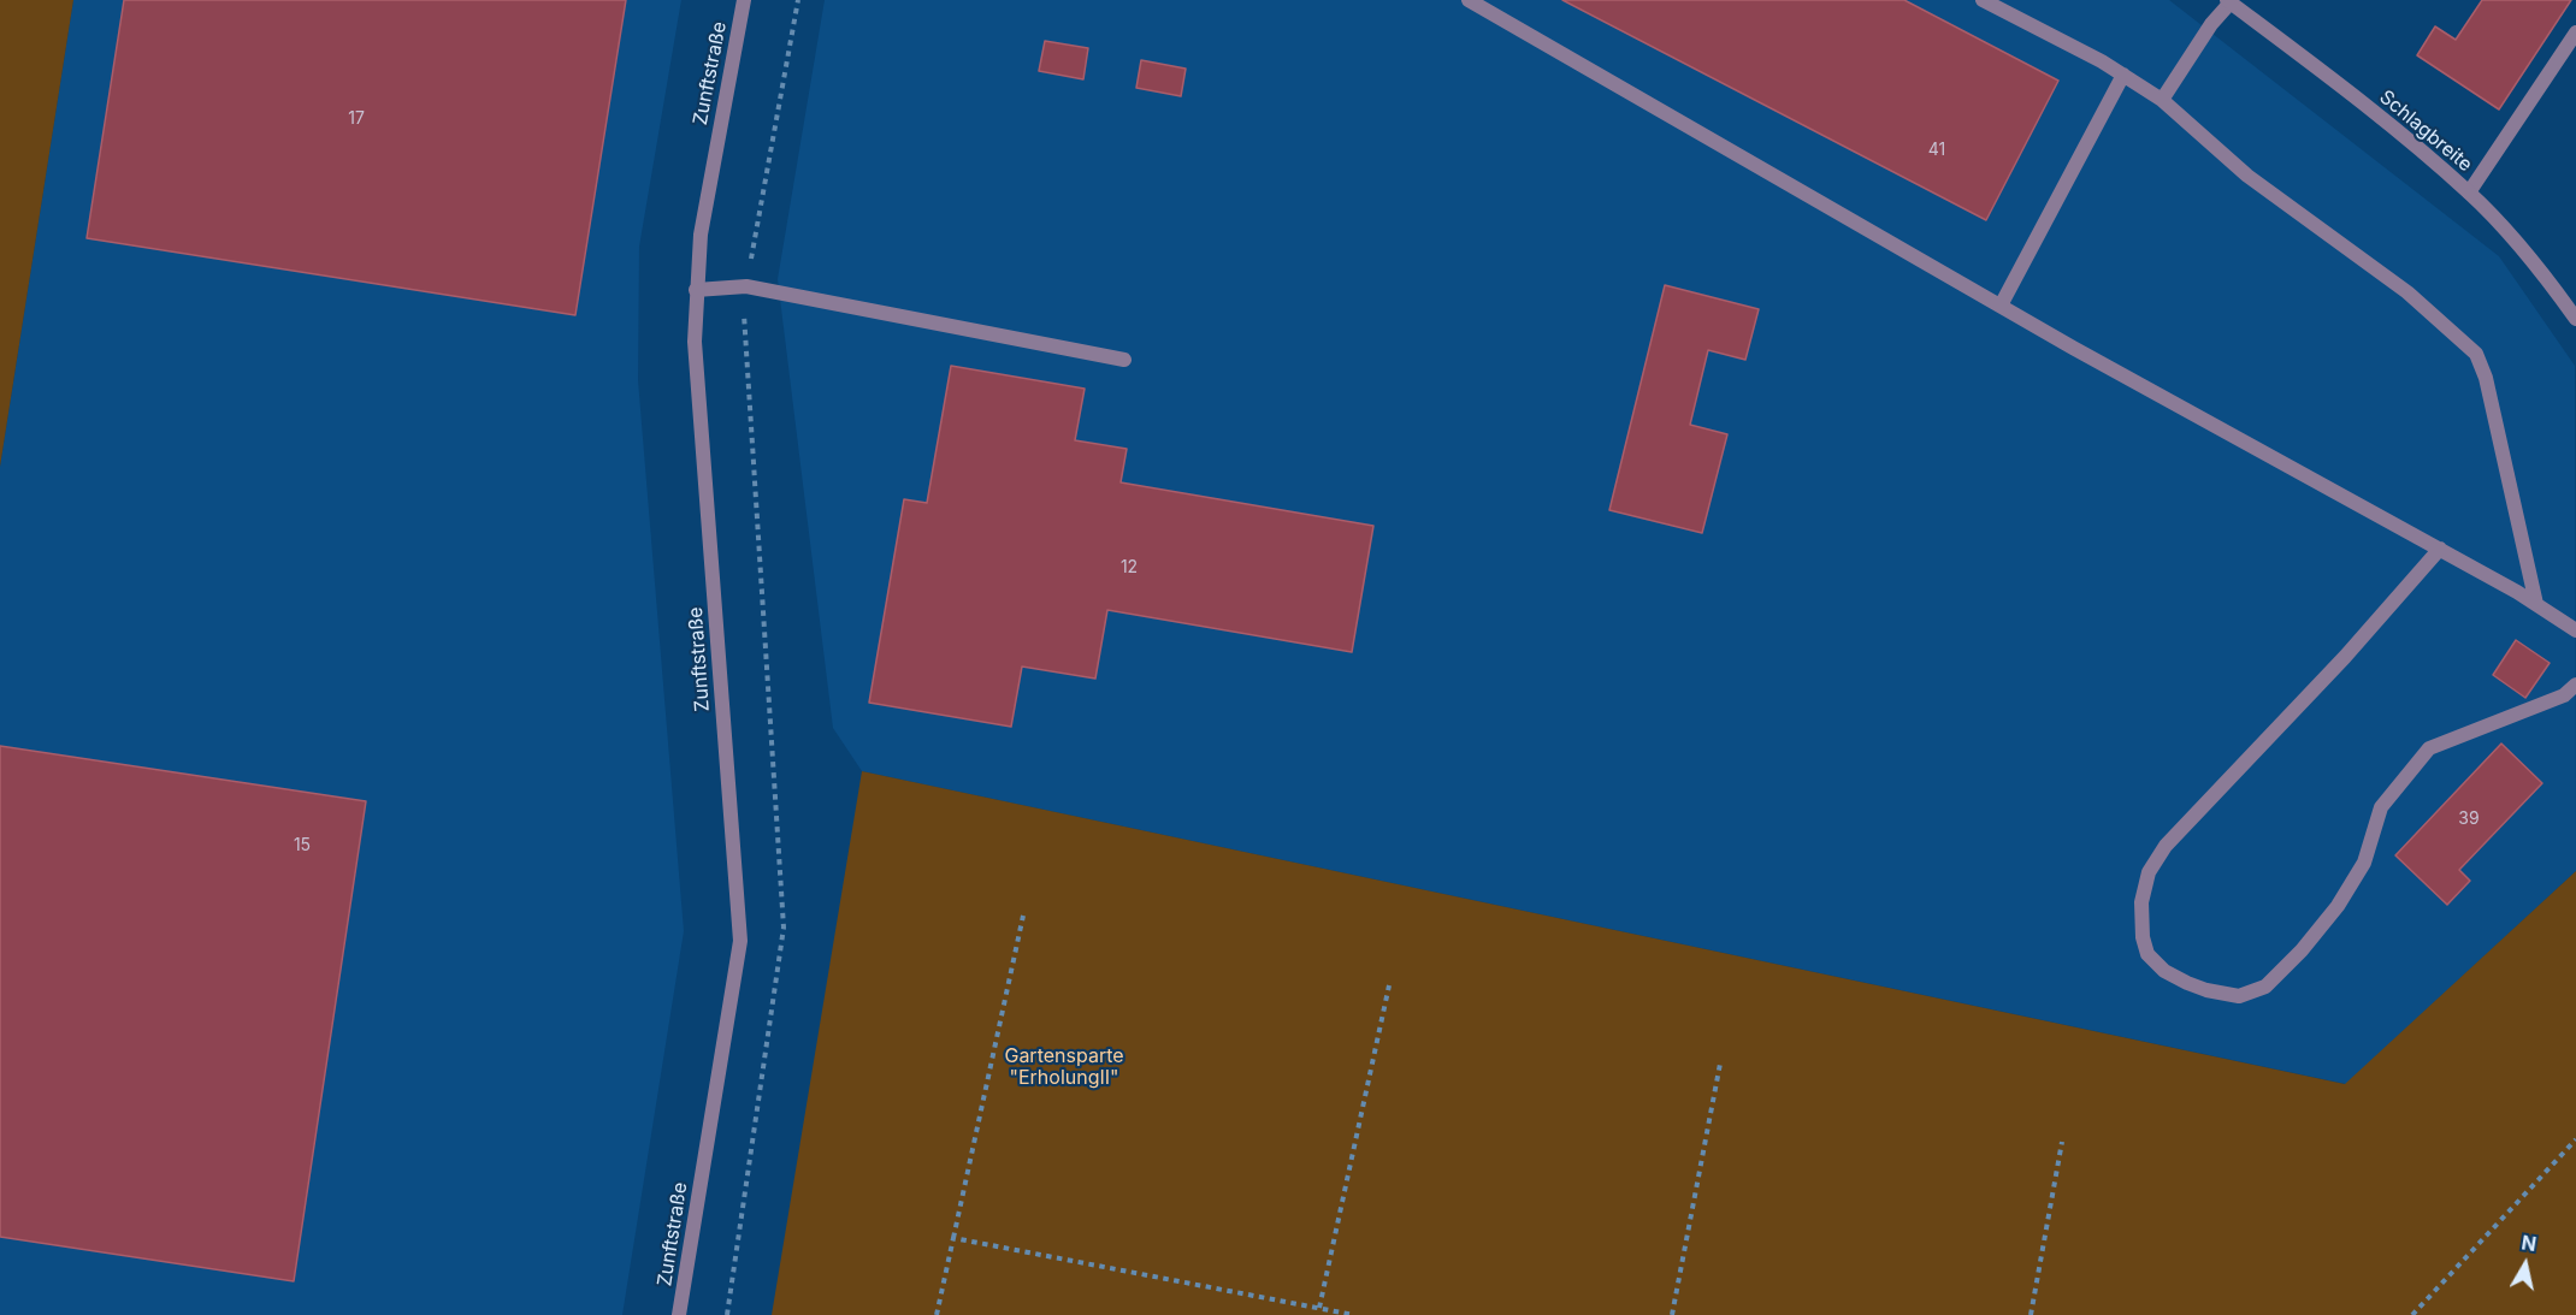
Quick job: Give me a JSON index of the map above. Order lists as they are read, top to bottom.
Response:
{
  "streets": {
    "street": ["Zunftstraße", "Schlagbreite"]
  },
  "parks": ["Gartensparte \"ErholungII\""],
  "house_numbers": [
    "17",
    "41",
    "12",
    "39",
    "15"
  ],
  "north": "top"
}
